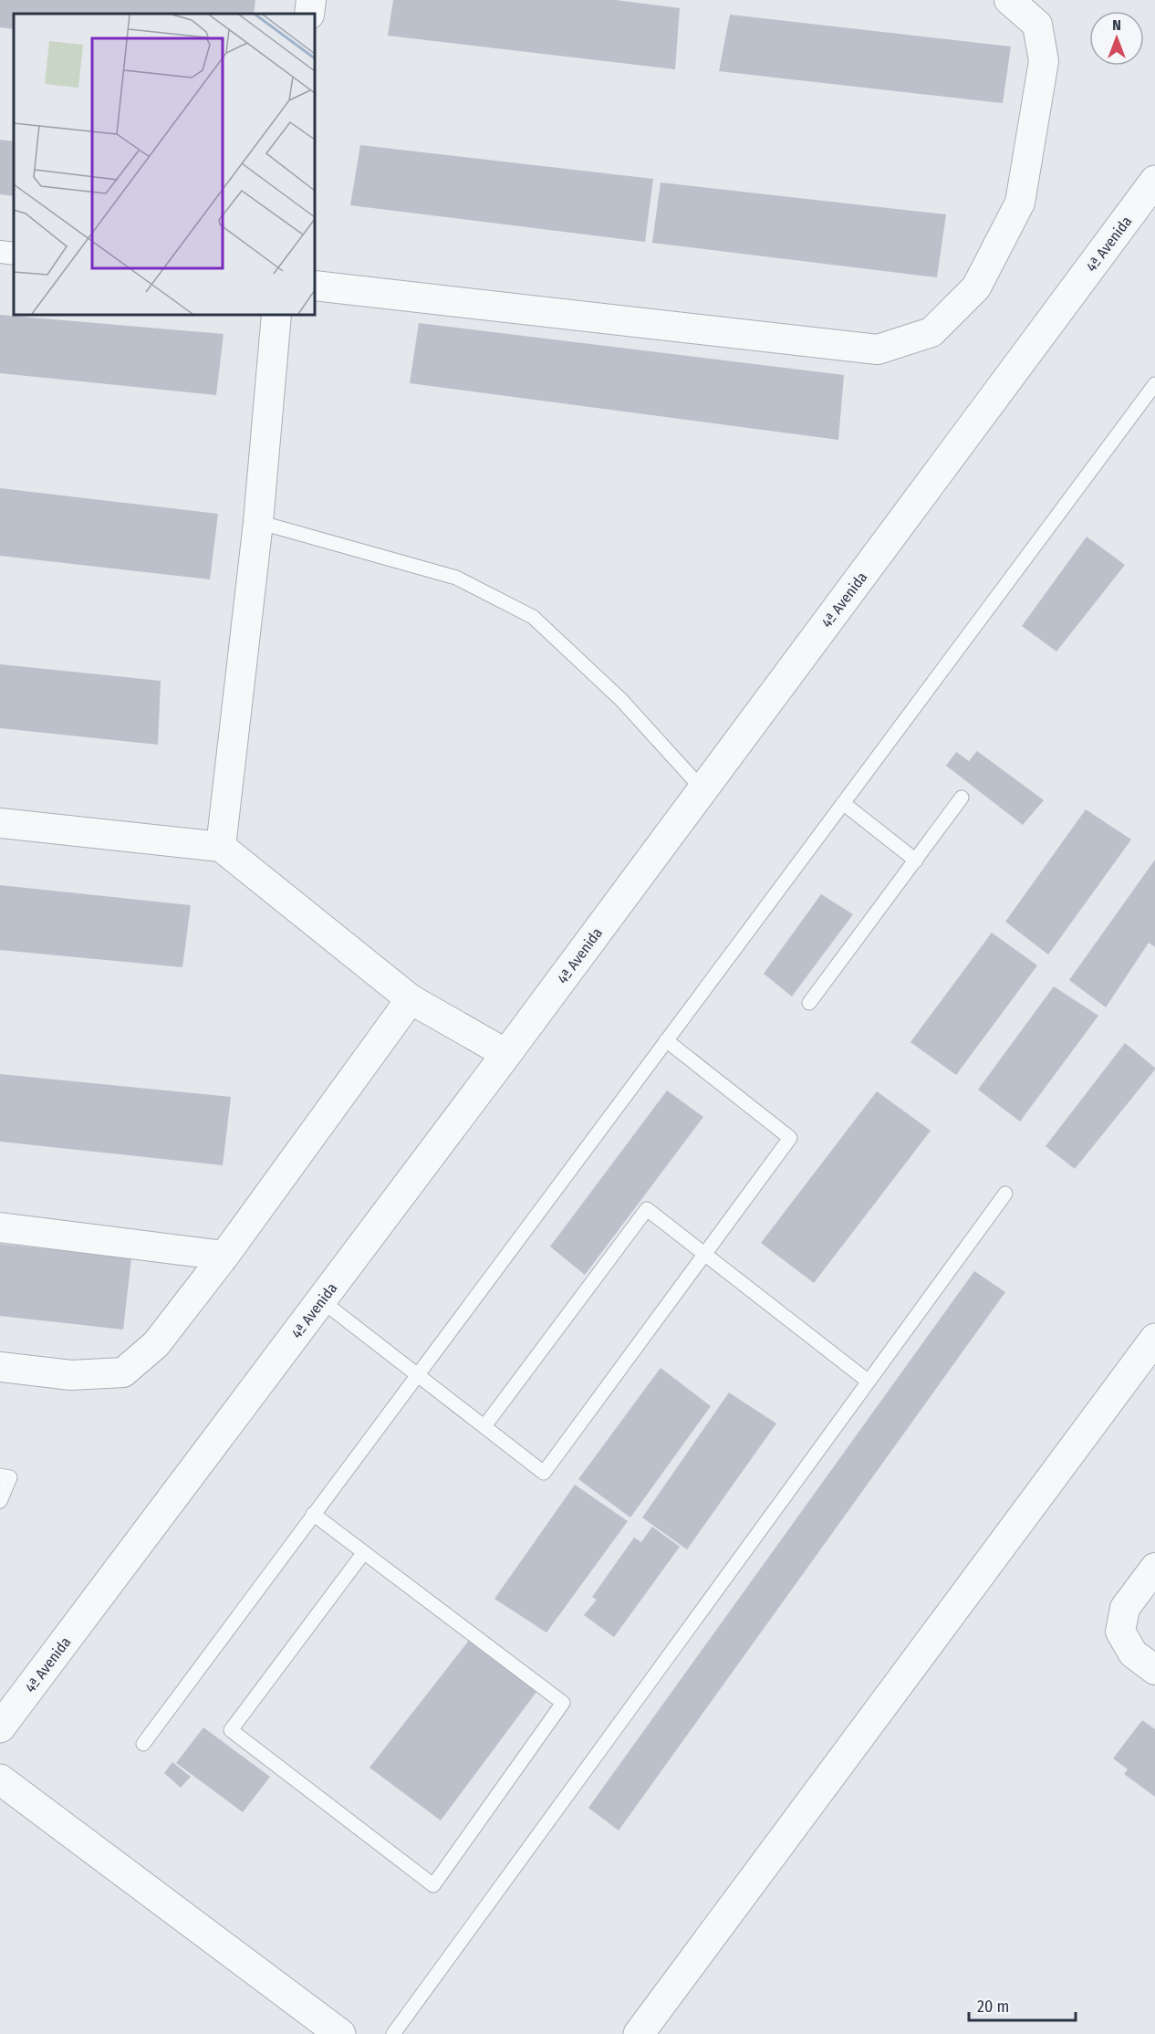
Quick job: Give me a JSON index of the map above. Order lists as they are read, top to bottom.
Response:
{
  "streets": {
    "street": ["4ª Avenida"]
  },
  "scale_bar": "20 m",
  "north": "top"
}
